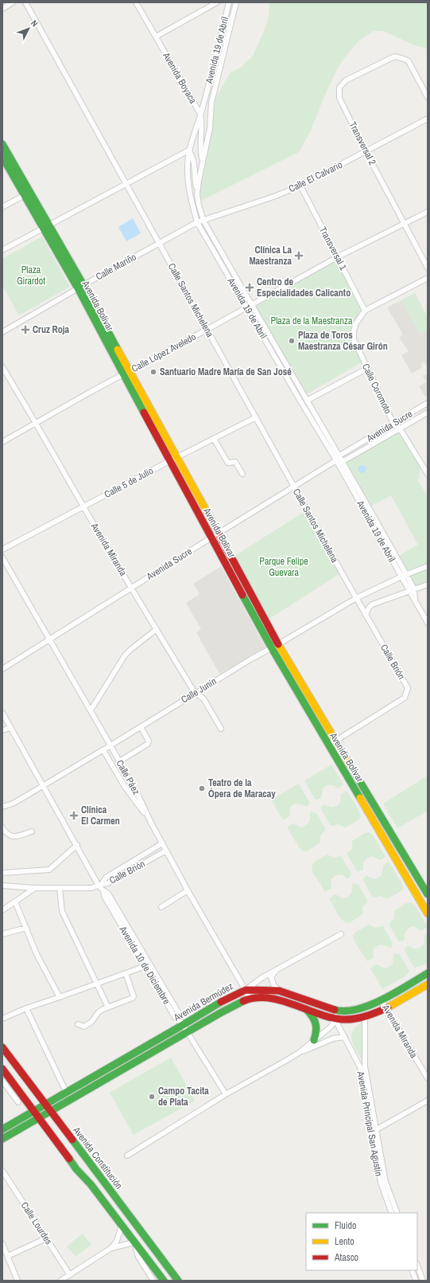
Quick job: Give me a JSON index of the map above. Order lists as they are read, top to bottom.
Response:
{
  "streets": {
    "main road": ["Avenida Bolívar", "Avenida Bermúdez", "Avenida Constitución"],
    "street": [
      "Avenida 19 de Abril",
      "Avenida Boyaca",
      "Transversal 2",
      "Calle El Calvario",
      "Transversal 1",
      "Calle Mariño",
      "Calle Santos Michelena",
      "Calle López Aveledo",
      "Calle Coromoto",
      "Avenida Sucre",
      "Calle 5 de Julio",
      "Avenida Miranda",
      "Calle Brión",
      "Calle Junín",
      "Calle Páez",
      "Avenida 10 de Diciembre",
      "Avenida Principal San Agustín",
      "Calle Lourdes"
    ]
  },
  "crossings": [
    ["Avenida 19 de Abril", "Avenida Boyaca"],
    ["Avenida 19 de Abril", "Calle El Calvario"],
    ["Avenida 19 de Abril", "Calle Mariño"],
    ["Avenida 19 de Abril", "Calle López Aveledo"],
    ["Avenida 19 de Abril", "Avenida Sucre"],
    ["Avenida 19 de Abril", "Calle Junín"],
    ["Transversal 2", "Calle El Calvario"],
    ["Transversal 2", "Calle López Aveledo"],
    ["Calle El Calvario", "Transversal 1"],
    ["Calle El Calvario", "Calle Mariño"],
    ["Transversal 1", "Calle López Aveledo"],
    ["Transversal 1", "Calle Coromoto"],
    ["Calle Mariño", "Calle Santos Michelena"],
    ["Calle Mariño", "Avenida Bolívar"],
    ["Calle Santos Michelena", "Calle López Aveledo"],
    ["Calle Santos Michelena", "Avenida Sucre"],
    ["Calle Santos Michelena", "Calle 5 de Julio"],
    ["Calle Santos Michelena", "Calle Brión"],
    ["Calle Santos Michelena", "Calle Junín"],
    ["Avenida Bolívar", "Calle López Aveledo"],
    ["Avenida Bolívar", "Avenida Sucre"],
    ["Avenida Bolívar", "Calle 5 de Julio"],
    ["Avenida Bolívar", "Calle Brión"],
    ["Avenida Bolívar", "Calle Junín"],
    ["Calle López Aveledo", "Avenida Miranda"],
    ["Calle Coromoto", "Avenida Sucre"],
    ["Avenida Sucre", "Avenida Miranda"],
    ["Avenida Sucre", "Calle Páez"],
    ["Calle 5 de Julio", "Avenida Miranda"],
    ["Avenida Miranda", "Calle Junín"],
    ["Avenida Miranda", "Avenida Bermúdez"],
    ["Calle Brión", "Calle Junín"],
    ["Calle Brión", "Calle Páez"],
    ["Calle Brión", "Avenida 10 de Diciembre"],
    ["Calle Junín", "Calle Páez"],
    ["Calle Junín", "Avenida 10 de Diciembre"],
    ["Calle Páez", "Avenida Bermúdez"],
    ["Avenida 10 de Diciembre", "Avenida Bermúdez"],
    ["Avenida Bermúdez", "Avenida Principal San Agustín"],
    ["Avenida Bermúdez", "Avenida Constitución"]
  ],
  "parks": ["Plaza Girardot", "Plaza de la Maestranza", "Parque Felipe Guevara"],
  "places": {
    "health": [
      "Clínica La Maestranza",
      "Centro de Especialidades Calicanto",
      "Cruz Roja",
      "Clínica El Carmen"
    ],
    "other": [
      "Plaza de Toros Maestranza César Girón",
      "Santuario Madre María de San José",
      "Teatro de la Ópera de Maracay",
      "Campo Tacita de Plata"
    ]
  },
  "legend": ["Fluido", "Lento", "Atasco"],
  "north": "top right"
}
